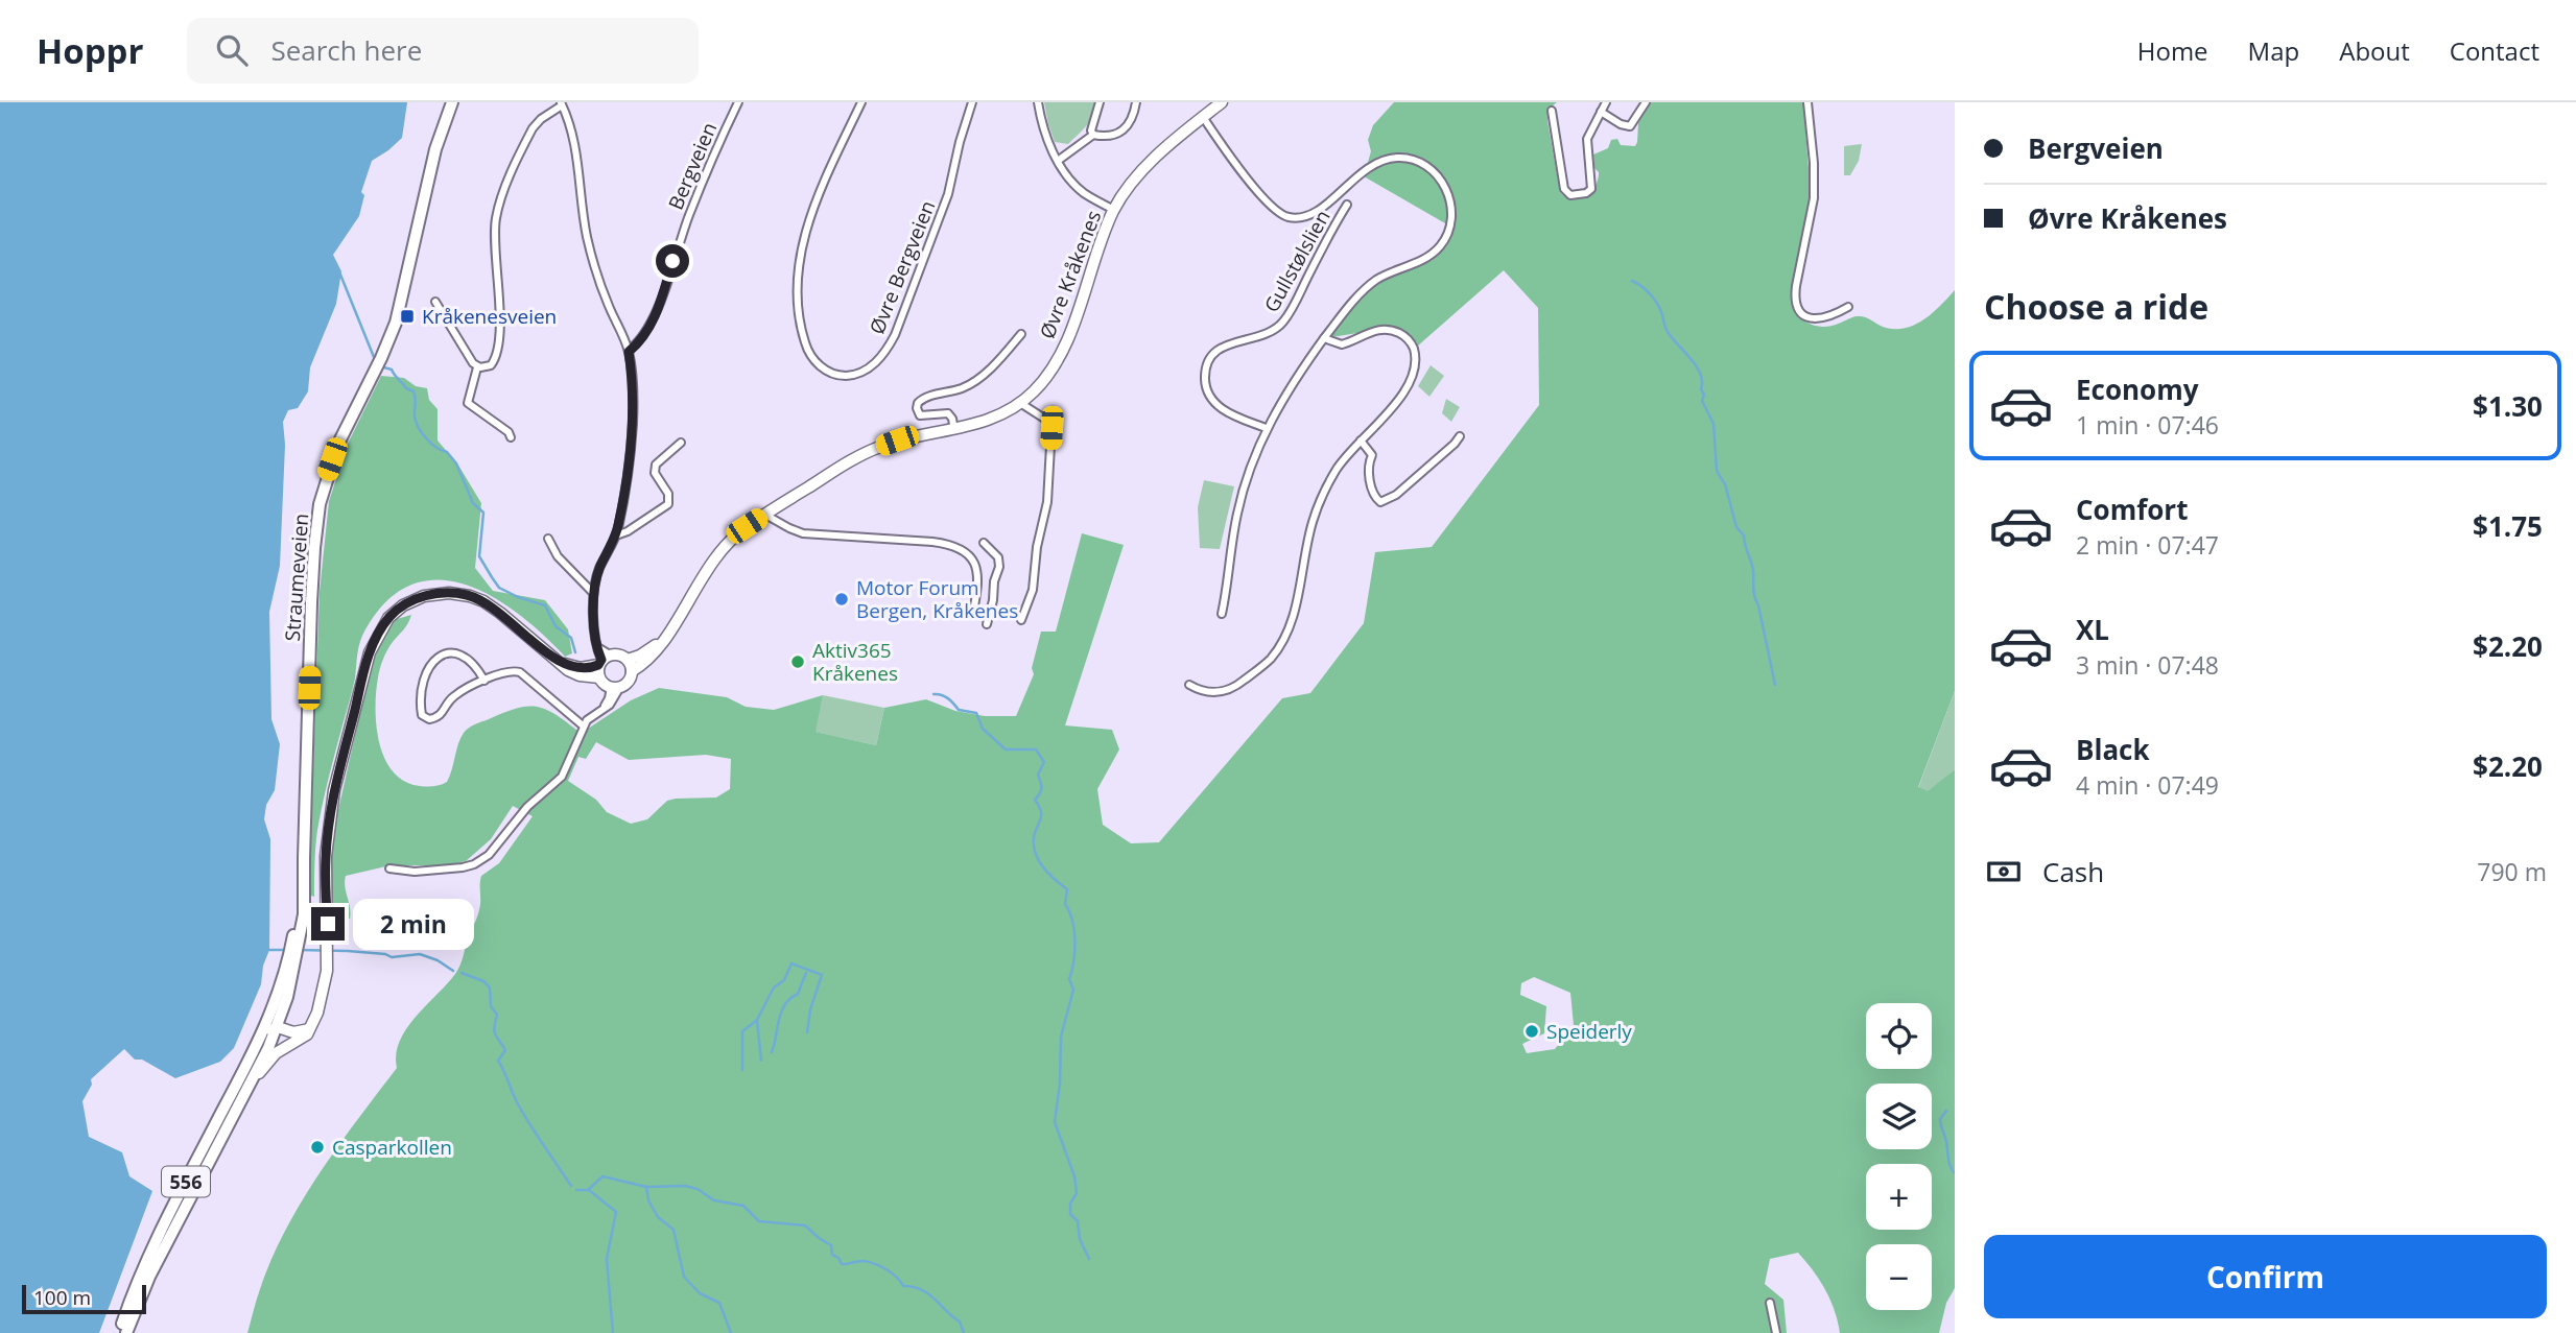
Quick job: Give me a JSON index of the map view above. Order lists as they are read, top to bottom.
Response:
{
  "streets": {
    "main road": ["Øvre Kråkenes", "Straumeveien", "556"],
    "street": ["Bergveien", "Gullstølslien", "Øvre Bergveien"]
  },
  "places": {
    "transit": ["Kråkenesveien"],
    "other": [
      "Motor Forum Bergen, Kråkenes",
      "Aktiv365 Kråkenes",
      "Speiderly",
      "Casparkollen"
    ]
  },
  "scale_bar": "100 m",
  "page": {
    "header": "Hoppr",
    "search": "Search here",
    "nav": [
      "Home",
      "Map",
      "About",
      "Contact"
    ],
    "banner": ["Bergveien", "Øvre Kråkenes"],
    "heading": "Choose a ride",
    "list": [
      {
        "name": "Economy",
        "note": "1 min · 07:46",
        "value": "$1.30"
      },
      {
        "name": "Comfort",
        "note": "2 min · 07:47",
        "value": "$1.75"
      },
      {
        "name": "XL",
        "note": "3 min · 07:48",
        "value": "$2.20"
      },
      {
        "name": "Black",
        "note": "4 min · 07:49",
        "value": "$2.20"
      }
    ],
    "pay": ["Cash", "790 m"],
    "bubble": "2 min",
    "map_buttons": ["+", "−"],
    "buttons": "Confirm",
    "scale": "100 m"
  }
}
